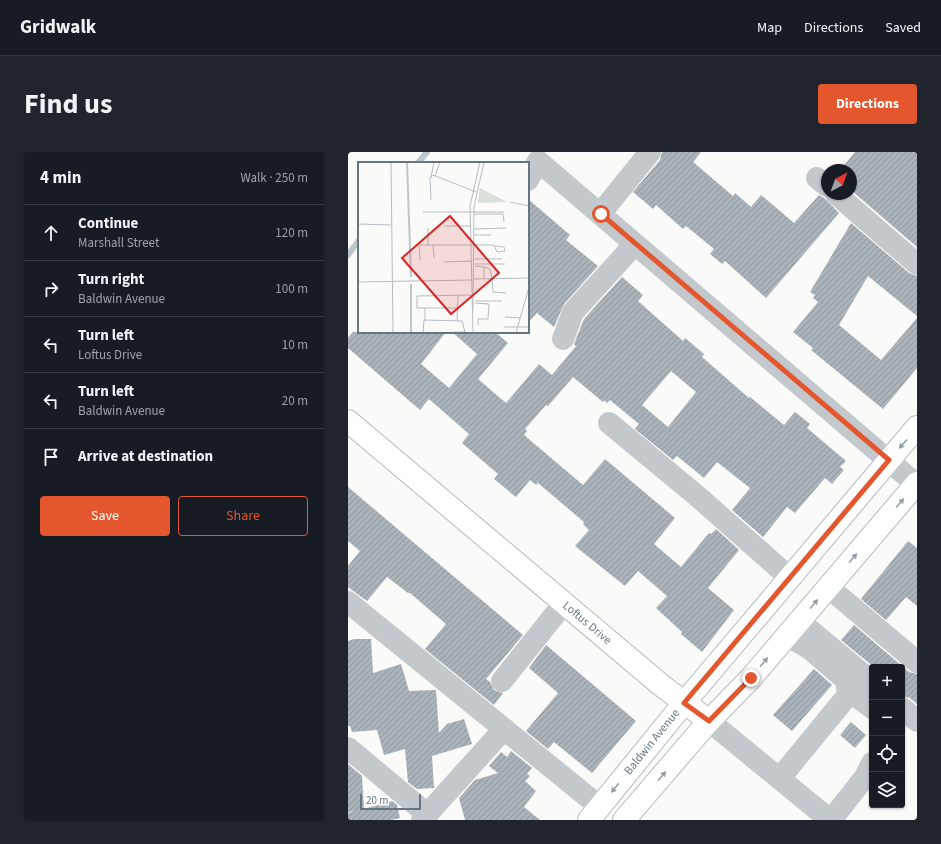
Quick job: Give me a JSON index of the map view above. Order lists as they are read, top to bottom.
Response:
{
  "streets": {
    "main road": ["Loftus Drive", "Baldwin Avenue"]
  },
  "crossings": [
    ["Loftus Drive", "Baldwin Avenue"]
  ],
  "scale_bar": "20 m",
  "north": "top right",
  "page": {
    "header": "Gridwalk",
    "nav": ["Map", "Directions", "Saved"],
    "title": "Find us",
    "buttons": [
      "Directions",
      ["Save", "Share"]
    ],
    "heading": ["4 min", "Walk · 250 m"],
    "list": [
      ["Continue", "Marshall Street", "120 m"],
      ["Turn right", "Baldwin Avenue", "100 m"],
      ["Turn left", "Loftus Drive", "10 m"],
      ["Turn left", "Baldwin Avenue", "20 m"],
      "Arrive at destination"
    ],
    "map_buttons": ["+", "−"],
    "scale": "20 m"
  }
}
